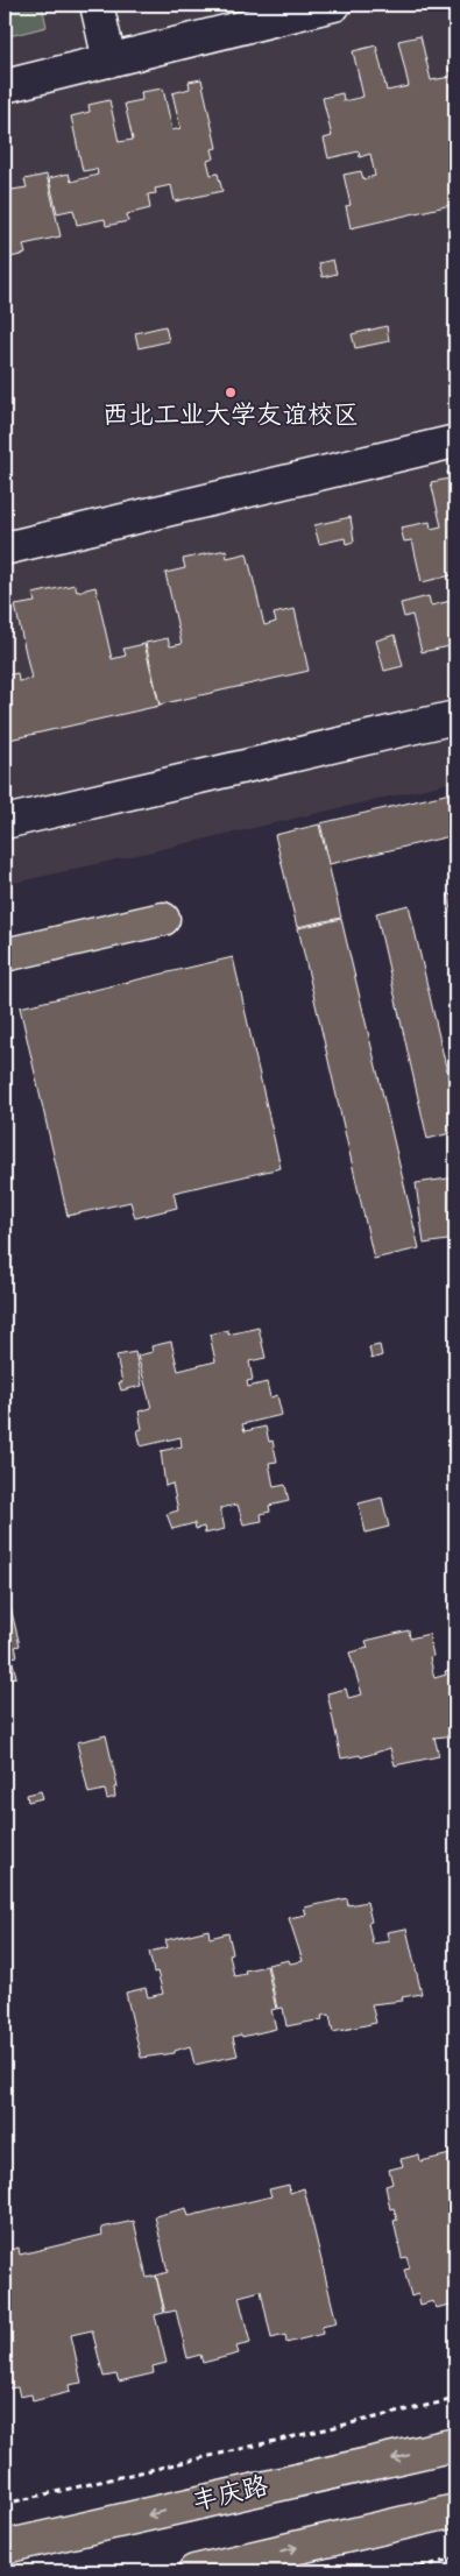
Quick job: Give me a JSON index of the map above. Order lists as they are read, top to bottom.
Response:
{
  "streets": {
    "main road": ["丰庆路"]
  },
  "places": ["西北工业大学友谊校区"]
}
